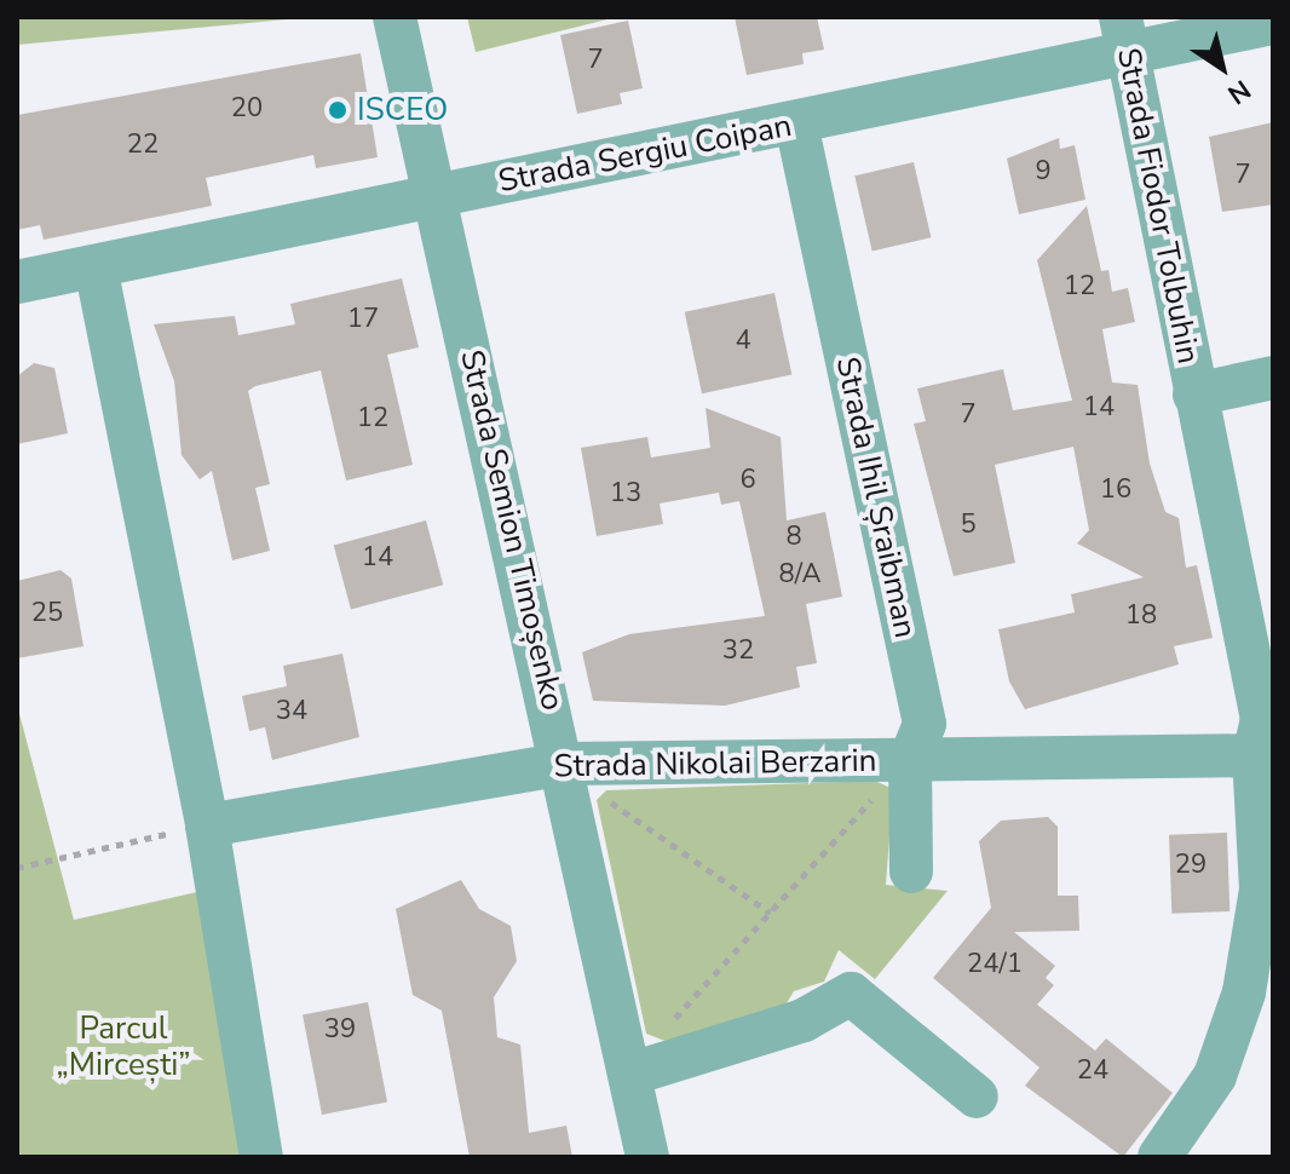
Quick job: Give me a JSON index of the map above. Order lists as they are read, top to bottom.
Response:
{
  "streets": {
    "street": [
      "Strada Sergiu Coipan",
      "Strada Fiodor Tolbuhin",
      "Strada Ihil Șraibman",
      "Strada Semion Timoșenko",
      "Strada Nikolai Berzarin"
    ]
  },
  "crossings": [
    ["Strada Sergiu Coipan", "Strada Fiodor Tolbuhin"],
    ["Strada Sergiu Coipan", "Strada Ihil Șraibman"],
    ["Strada Sergiu Coipan", "Strada Semion Timoșenko"],
    ["Strada Fiodor Tolbuhin", "Strada Nikolai Berzarin"],
    ["Strada Ihil Șraibman", "Strada Nikolai Berzarin"],
    ["Strada Semion Timoșenko", "Strada Nikolai Berzarin"]
  ],
  "parks": ["Parcul „Mircești”"],
  "places": ["ISCEO"],
  "house_numbers": [
    "7",
    "20",
    "22",
    "9",
    "7",
    "12",
    "17",
    "4",
    "14",
    "7",
    "12",
    "6",
    "16",
    "13",
    "5",
    "8",
    "14",
    "8/A",
    "25",
    "18",
    "32",
    "34",
    "29",
    "24/1",
    "39",
    "24"
  ],
  "north": "bottom right"
}
